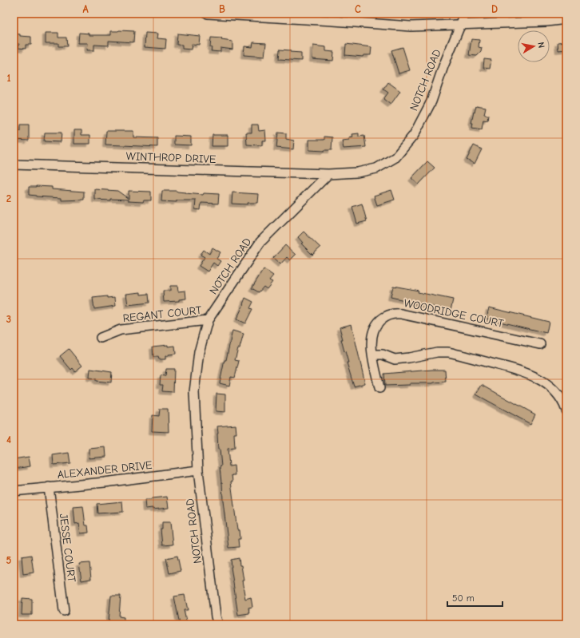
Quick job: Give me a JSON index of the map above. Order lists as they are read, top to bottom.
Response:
{
  "streets": {
    "street": [
      "NOTCH ROAD",
      "WINTHROP DRIVE",
      "WOODRIDGE COURT",
      "REGANT COURT",
      "ALEXANDER DRIVE",
      "JESSE COURT"
    ]
  },
  "crossings": [
    ["NOTCH ROAD", "WINTHROP DRIVE"],
    ["NOTCH ROAD", "REGANT COURT"],
    ["NOTCH ROAD", "ALEXANDER DRIVE"],
    ["ALEXANDER DRIVE", "JESSE COURT"]
  ],
  "scale_bar": "50 m",
  "north": "right",
  "grid": {
    "columns": [
      "A",
      "B",
      "C",
      "D"
    ],
    "rows": [
      "1",
      "2",
      "3",
      "4",
      "5"
    ]
  }
}
